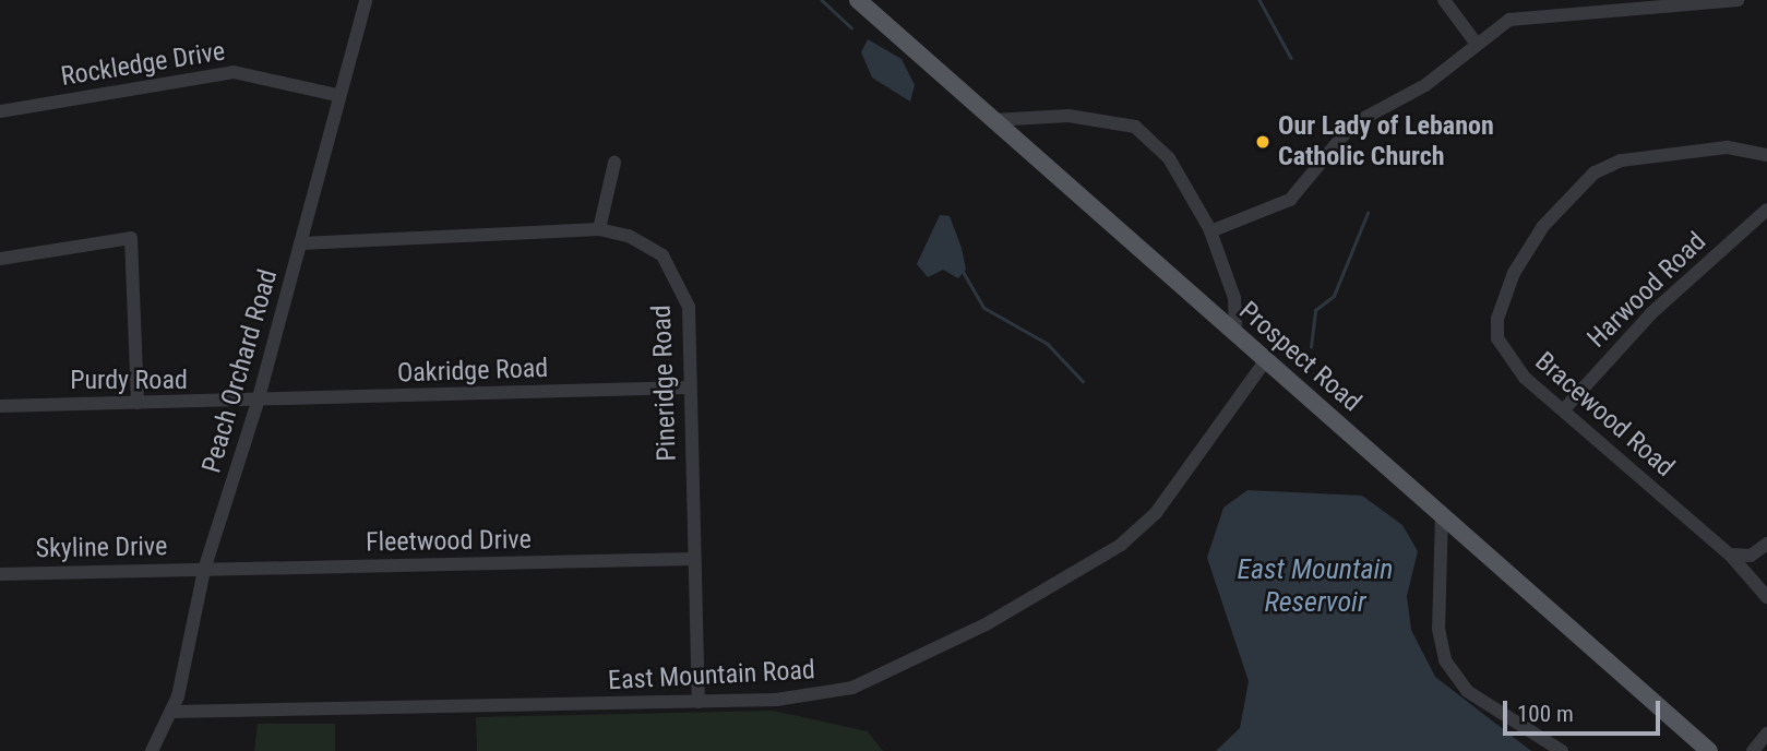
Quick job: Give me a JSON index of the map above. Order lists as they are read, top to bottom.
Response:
{
  "streets": {
    "main road": ["Prospect Road"],
    "street": [
      "Rockledge Drive",
      "Harwood Road",
      "Peach Orchard Road",
      "Oakridge Road",
      "Purdy Road",
      "Pineridge Road",
      "Bracewood Road",
      "Fleetwood Drive",
      "Skyline Drive",
      "East Mountain Road"
    ]
  },
  "crossings": [
    ["Rockledge Drive", "Peach Orchard Road"],
    ["Harwood Road", "Bracewood Road"],
    ["Prospect Road", "East Mountain Road"],
    ["Peach Orchard Road", "Oakridge Road"],
    ["Peach Orchard Road", "Purdy Road"],
    ["Peach Orchard Road", "Pineridge Road"],
    ["Peach Orchard Road", "Fleetwood Drive"],
    ["Peach Orchard Road", "Skyline Drive"],
    ["Peach Orchard Road", "East Mountain Road"],
    ["Oakridge Road", "Purdy Road"],
    ["Oakridge Road", "Pineridge Road"],
    ["Pineridge Road", "Fleetwood Drive"],
    ["Pineridge Road", "East Mountain Road"],
    ["Fleetwood Drive", "Skyline Drive"]
  ],
  "water": ["East Mountain Reservoir"],
  "places": ["Our Lady of Lebanon Catholic Church"],
  "scale_bar": "100 m"
}
